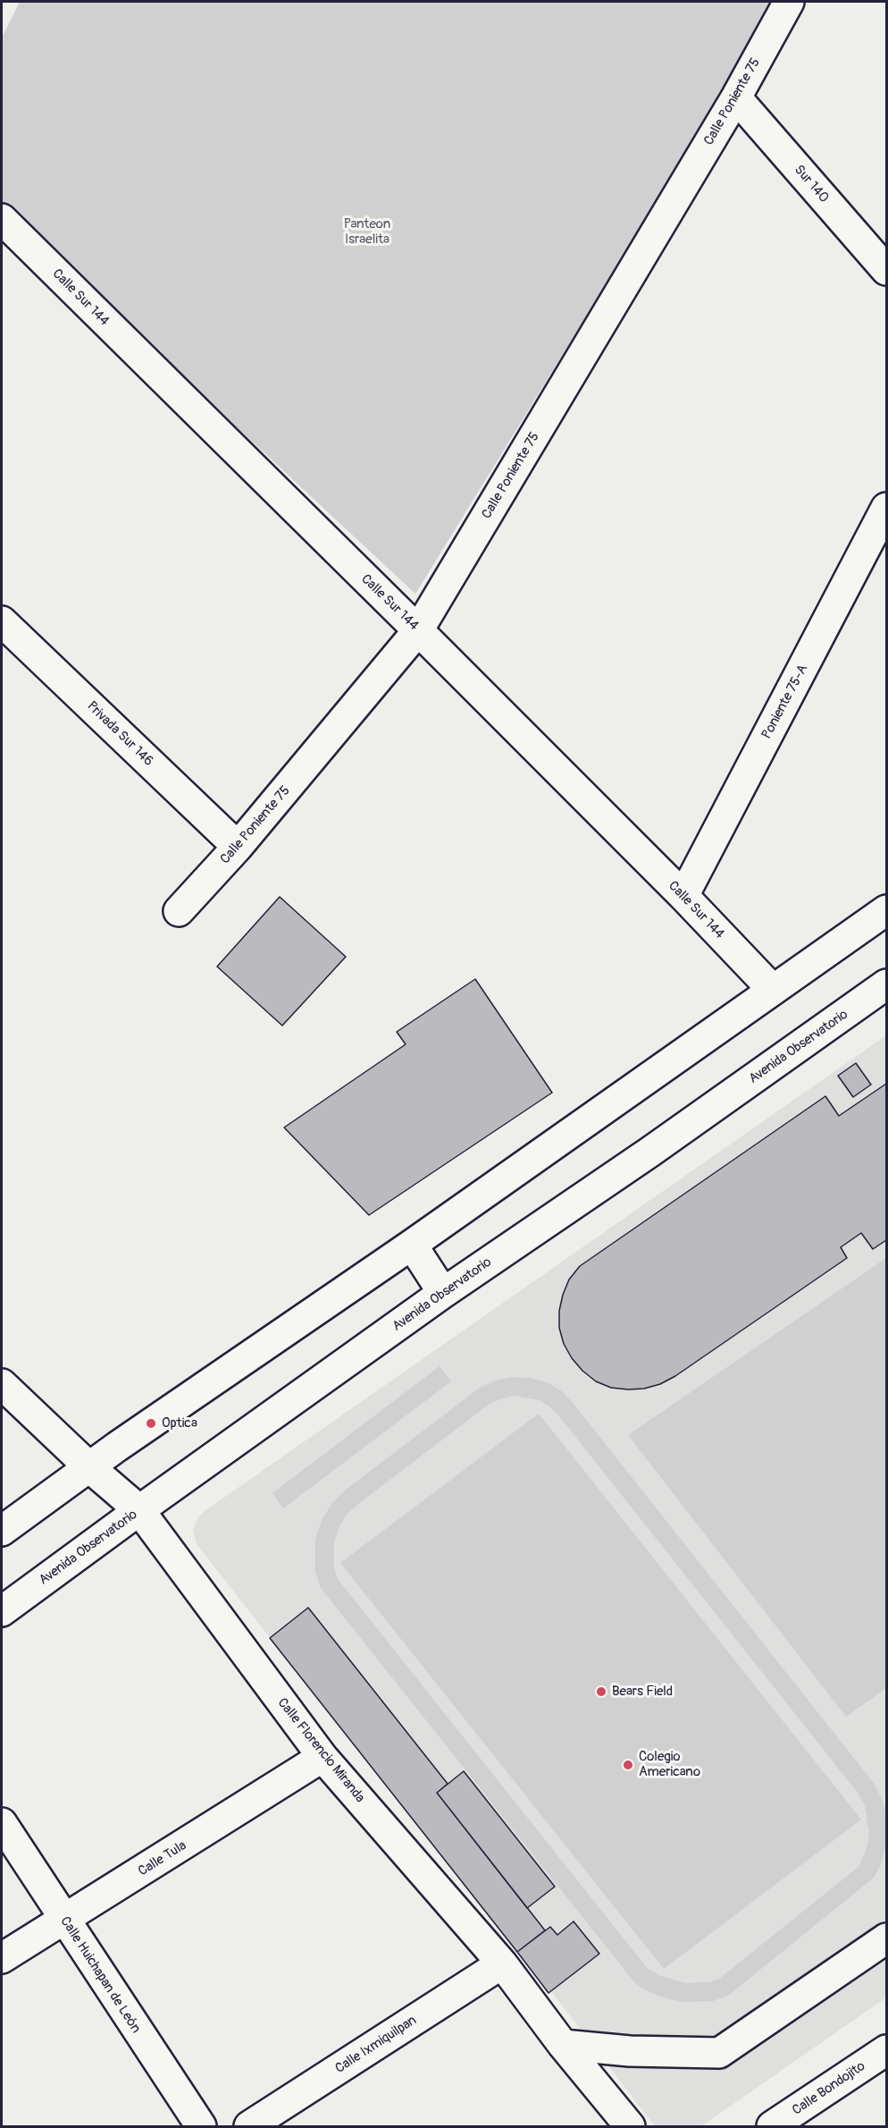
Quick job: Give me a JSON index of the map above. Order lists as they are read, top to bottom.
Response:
{
  "streets": {
    "street": [
      "Calle Poniente 75",
      "Sur 140",
      "Calle Sur 144",
      "Poniente 75-A",
      "Privada Sur 146",
      "Avenida Observatorio",
      "Calle Florencio Miranda",
      "Calle Tula",
      "Calle Huichapan de León",
      "Calle Ixmiquilpan",
      "Calle Bondojito"
    ]
  },
  "crossings": [
    ["Calle Poniente 75", "Sur 140"],
    ["Calle Poniente 75", "Calle Sur 144"],
    ["Calle Poniente 75", "Privada Sur 146"],
    ["Calle Sur 144", "Poniente 75-A"],
    ["Avenida Observatorio", "Calle Florencio Miranda"],
    ["Calle Florencio Miranda", "Calle Tula"],
    ["Calle Florencio Miranda", "Calle Ixmiquilpan"],
    ["Calle Tula", "Calle Huichapan de León"]
  ],
  "parks": ["Panteon Israelita"],
  "places": ["Optica", "Bears Field", "Colegio Americano"]
}
